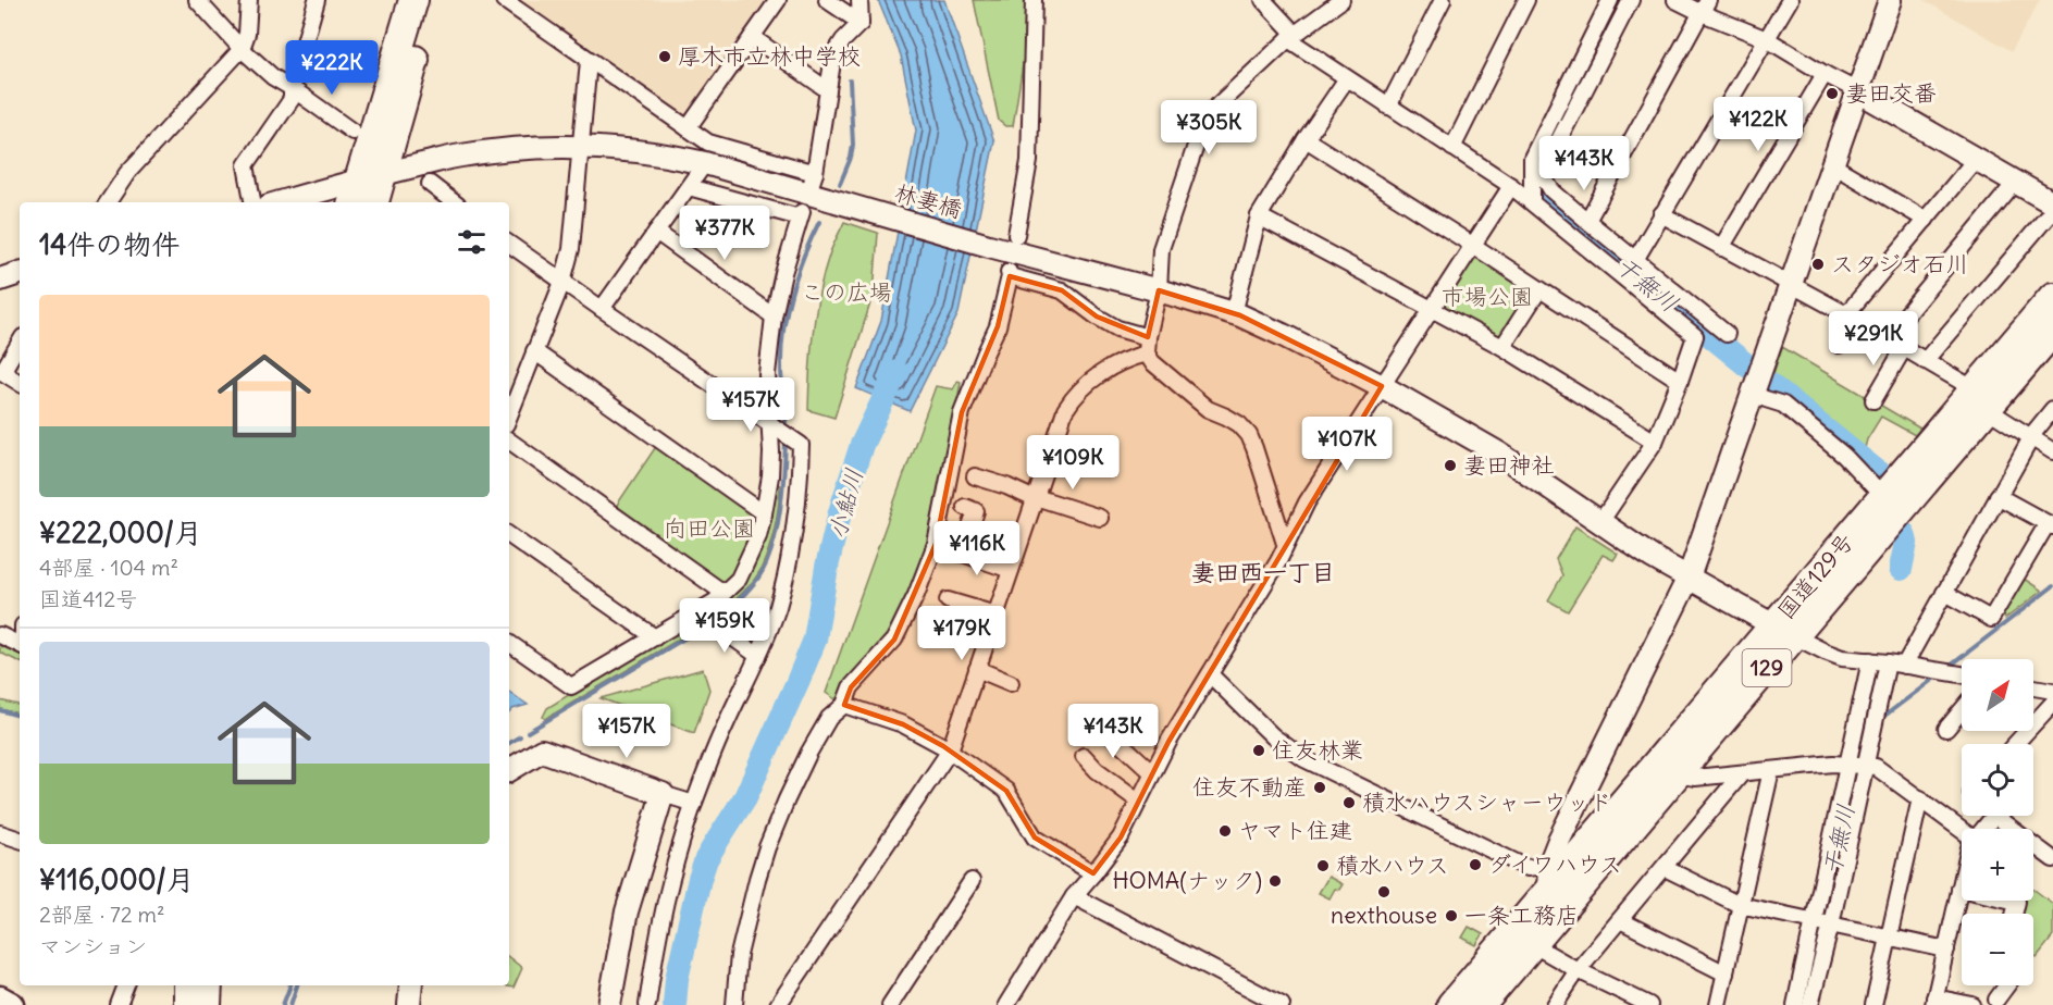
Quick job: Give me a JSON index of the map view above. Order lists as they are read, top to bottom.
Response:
{
  "streets": {
    "highway": ["国道129号", "129"],
    "street": ["林妻橋"]
  },
  "crossings": [
    ["林妻橋", "国道129号"]
  ],
  "districts": ["妻田西一丁目"],
  "water": ["干無川", "小鮎川"],
  "parks": ["この広場", "市場公園", "向田公園"],
  "places": [
    "厚木市立林中学校",
    "妻田交番",
    "スタジオ石川",
    "妻田神社",
    "住友林業",
    "住友不動産",
    "積水ハウスシャーウッド",
    "ヤマト住建",
    "ダイワハウス",
    "積水ハウス",
    "HOMA(ナック)",
    "nexthouse",
    "一条工務店"
  ],
  "north": "top right",
  "page": {
    "price": [
      "¥222K",
      "¥122K",
      "¥305K",
      "¥143K",
      "¥377K",
      "¥291K",
      "¥157K",
      "¥107K",
      "¥109K",
      "¥116K",
      "¥159K",
      "¥179K",
      "¥157K",
      "¥143K"
    ],
    "heading": "14件の物件",
    "list": [
      {
        "name": "¥222,000/月",
        "note": "4部屋 · 104 m² · 国道412号"
      },
      {
        "name": "¥116,000/月",
        "note": "2部屋 · 72 m² · マンション"
      }
    ],
    "map_buttons": ["+", "−"]
  }
}
